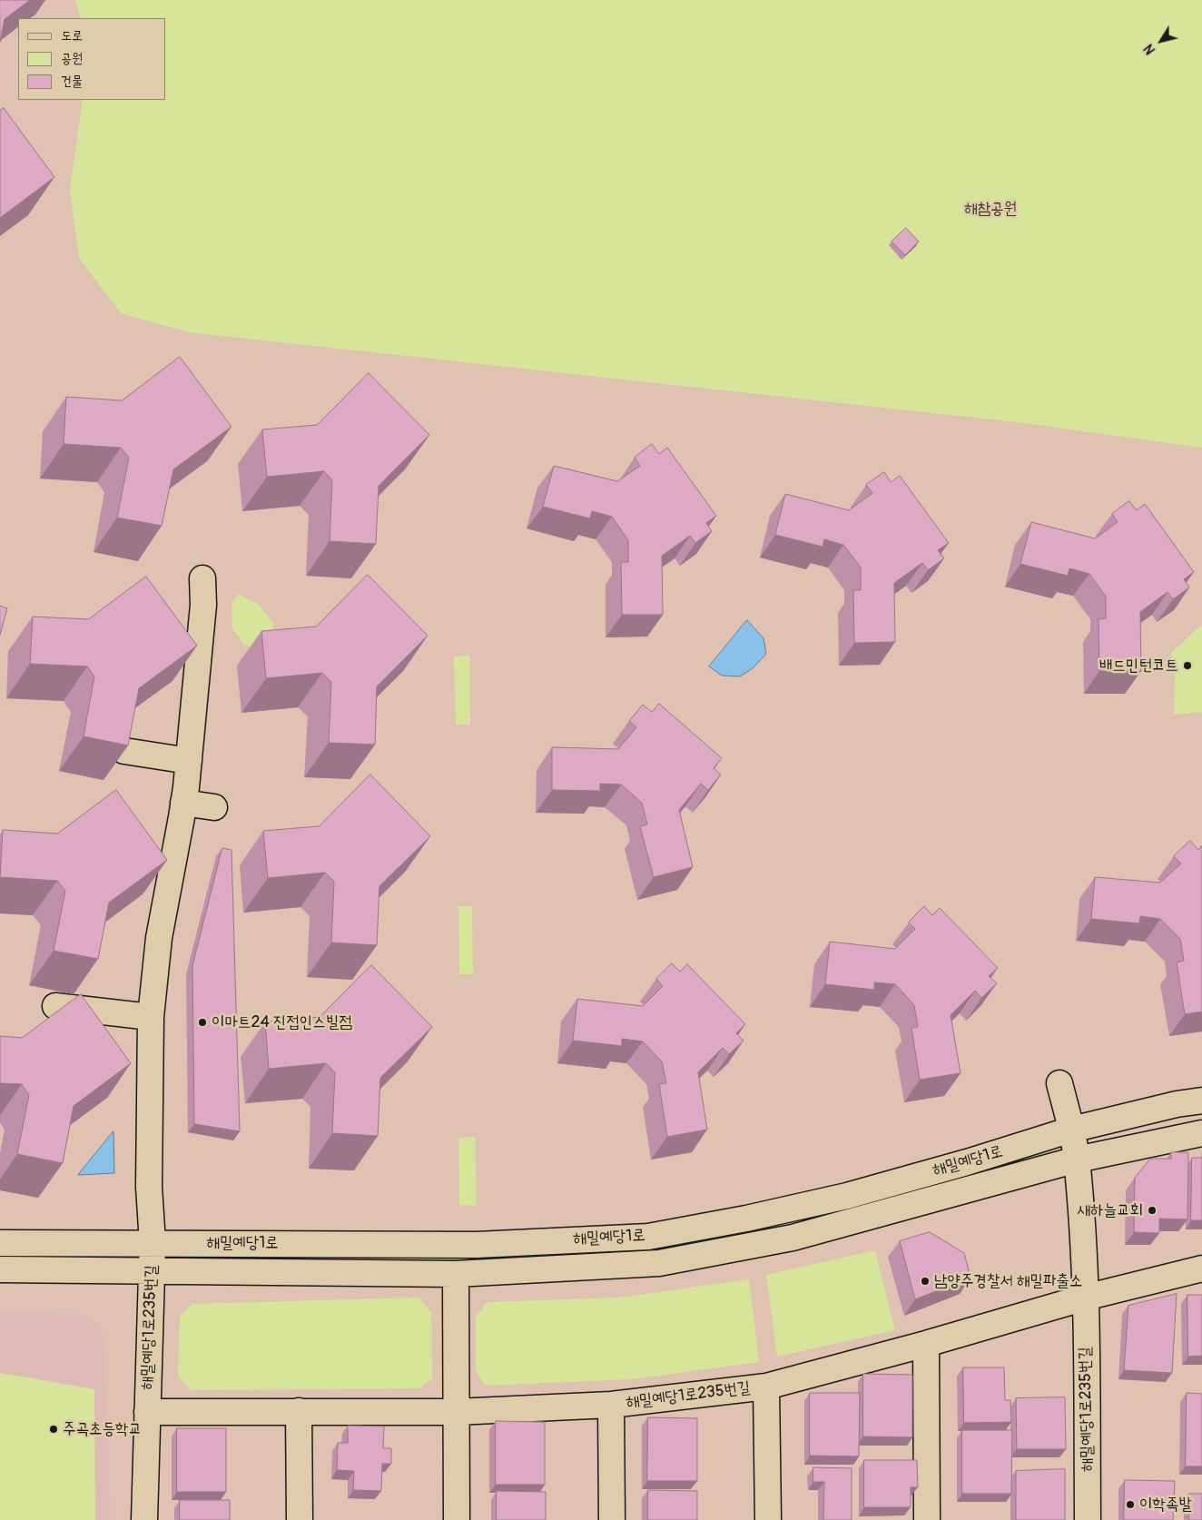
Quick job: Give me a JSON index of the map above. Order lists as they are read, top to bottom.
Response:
{
  "streets": {
    "street": ["해밀예당1로", "해밀예당1로235번길"]
  },
  "crossings": [
    ["해밀예당1로", "해밀예당1로235번길"]
  ],
  "parks": ["해참공원"],
  "places": [
    "배드민턴코트",
    "이마트24 진접인스빌점",
    "새하늘교회",
    "남양주경찰서 해밀파출소",
    "주곡초등학교",
    "이학족발"
  ],
  "legend": ["도로", "공원", "건물"],
  "north": "bottom left"
}
